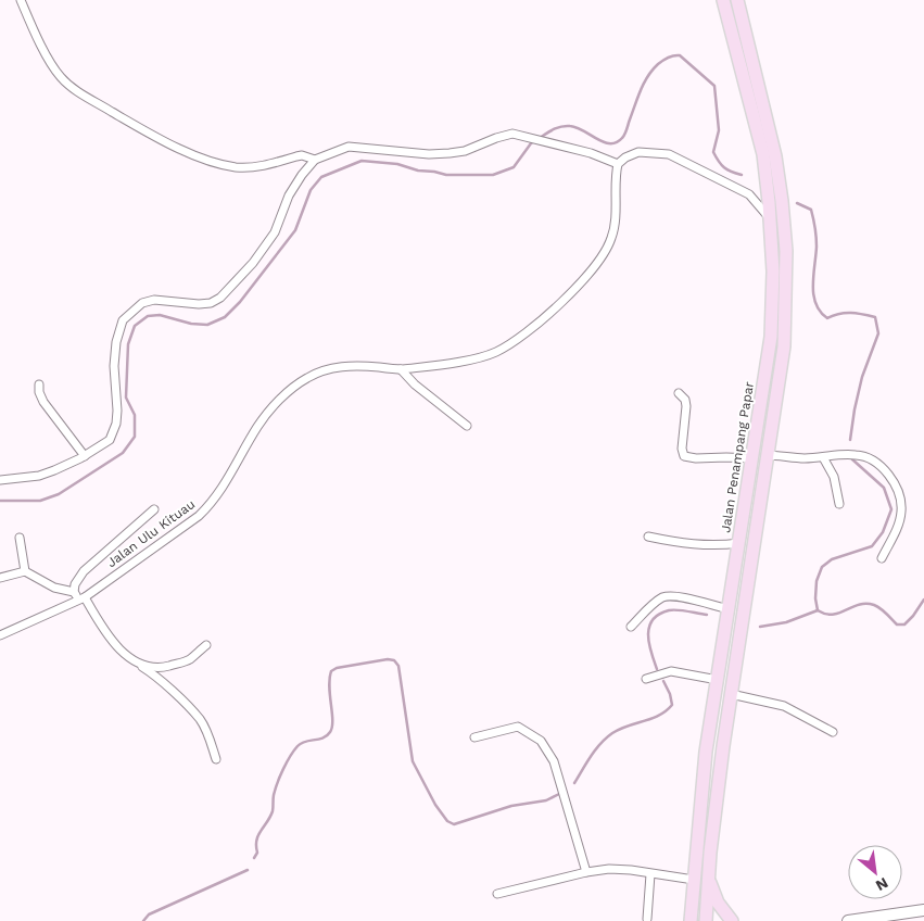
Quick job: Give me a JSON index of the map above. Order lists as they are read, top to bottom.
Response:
{
  "streets": {
    "main road": ["Jalan Penampang Papar"],
    "street": ["Jalan Ulu Kituau"]
  },
  "north": "bottom right"
}
